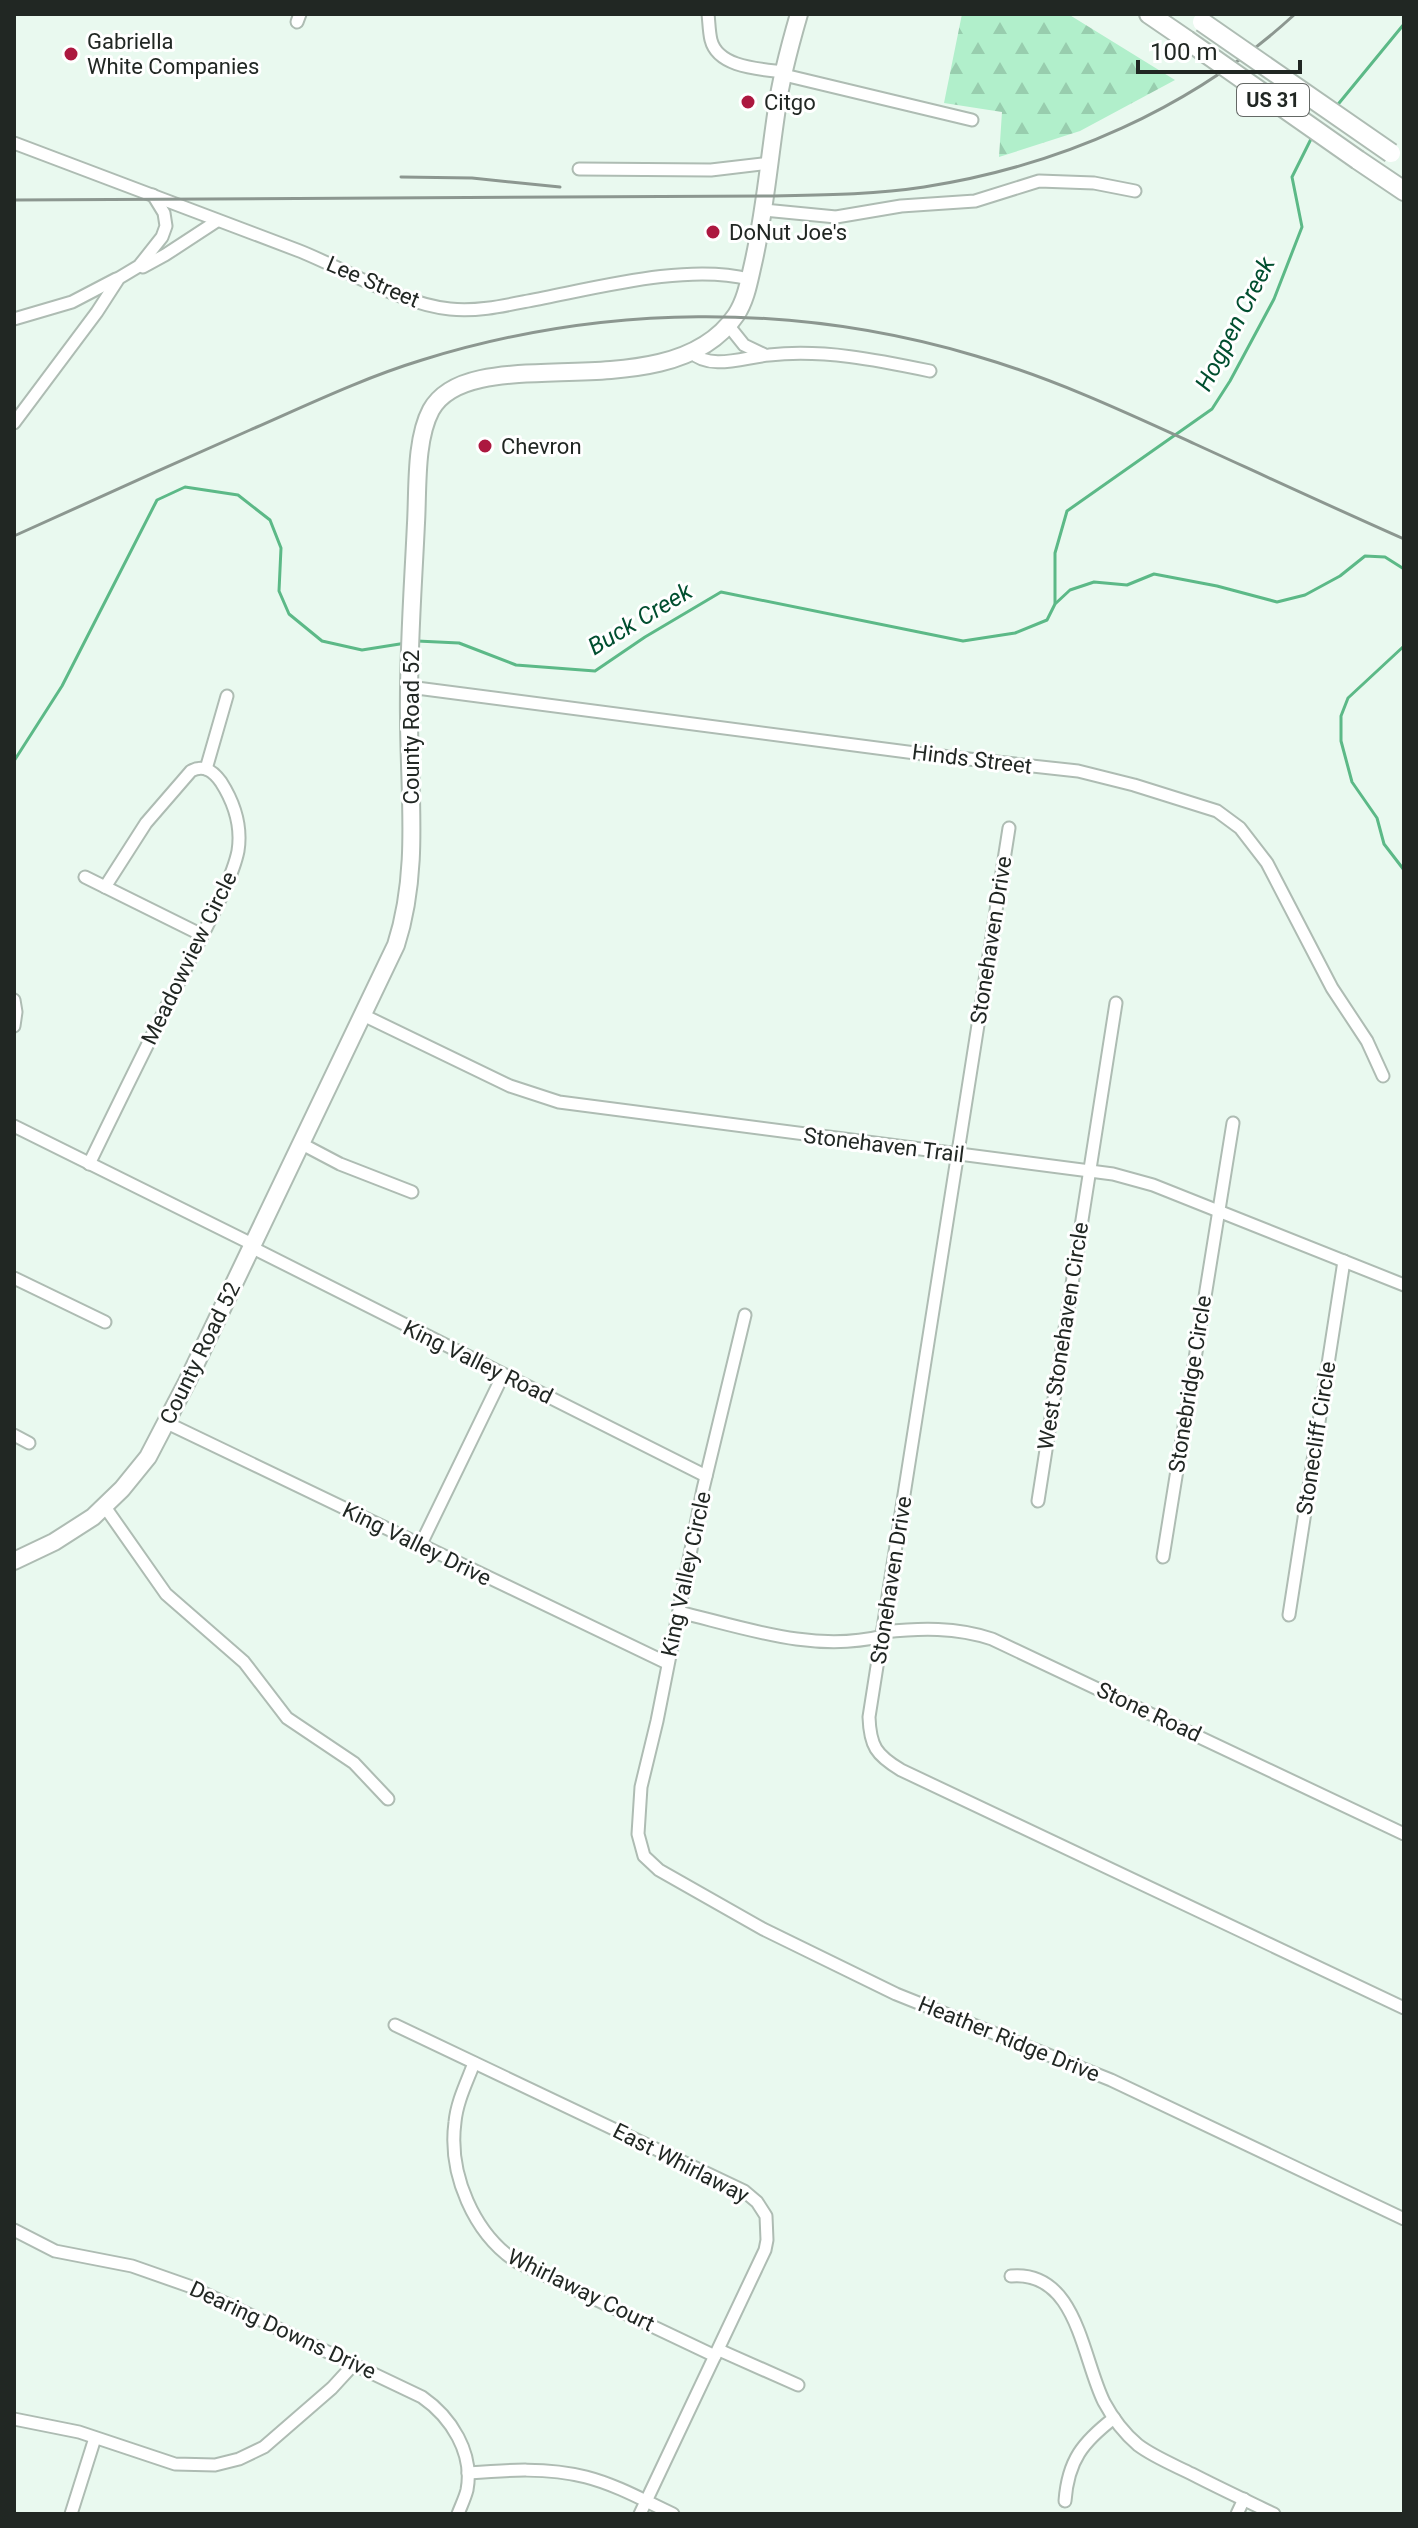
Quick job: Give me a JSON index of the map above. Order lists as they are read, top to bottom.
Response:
{
  "streets": {
    "main road": ["US 31"],
    "street": [
      "Lee Street",
      "County Road 52",
      "Hinds Street",
      "Stonehaven Drive",
      "Meadowview Circle",
      "Stonehaven Trail",
      "West Stonehaven Circle",
      "King Valley Road",
      "Stonebridge Circle",
      "Stonecliff Circle",
      "King Valley Drive",
      "King Valley Circle",
      "Stone Road",
      "Heather Ridge Drive",
      "East Whirlaway",
      "Whirlaway Court",
      "Dearing Downs Drive"
    ]
  },
  "crossings": [
    ["Lee Street", "County Road 52"],
    ["County Road 52", "Hinds Street"],
    ["County Road 52", "Stonehaven Trail"],
    ["County Road 52", "King Valley Road"],
    ["County Road 52", "King Valley Drive"],
    ["Stonehaven Drive", "Stonehaven Trail"],
    ["Stonehaven Drive", "Stone Road"],
    ["Meadowview Circle", "King Valley Road"],
    ["Stonehaven Trail", "West Stonehaven Circle"],
    ["Stonehaven Trail", "Stonebridge Circle"],
    ["Stonehaven Trail", "Stonecliff Circle"],
    ["King Valley Road", "King Valley Circle"],
    ["King Valley Drive", "King Valley Circle"],
    ["King Valley Circle", "Stone Road"],
    ["King Valley Circle", "Heather Ridge Drive"],
    ["East Whirlaway", "Whirlaway Court"]
  ],
  "water": ["Hogpen Creek", "Buck Creek"],
  "places": [
    "Gabriella White Companies",
    "Citgo",
    "DoNut Joe's",
    "Chevron"
  ],
  "scale_bar": "100 m"
}
